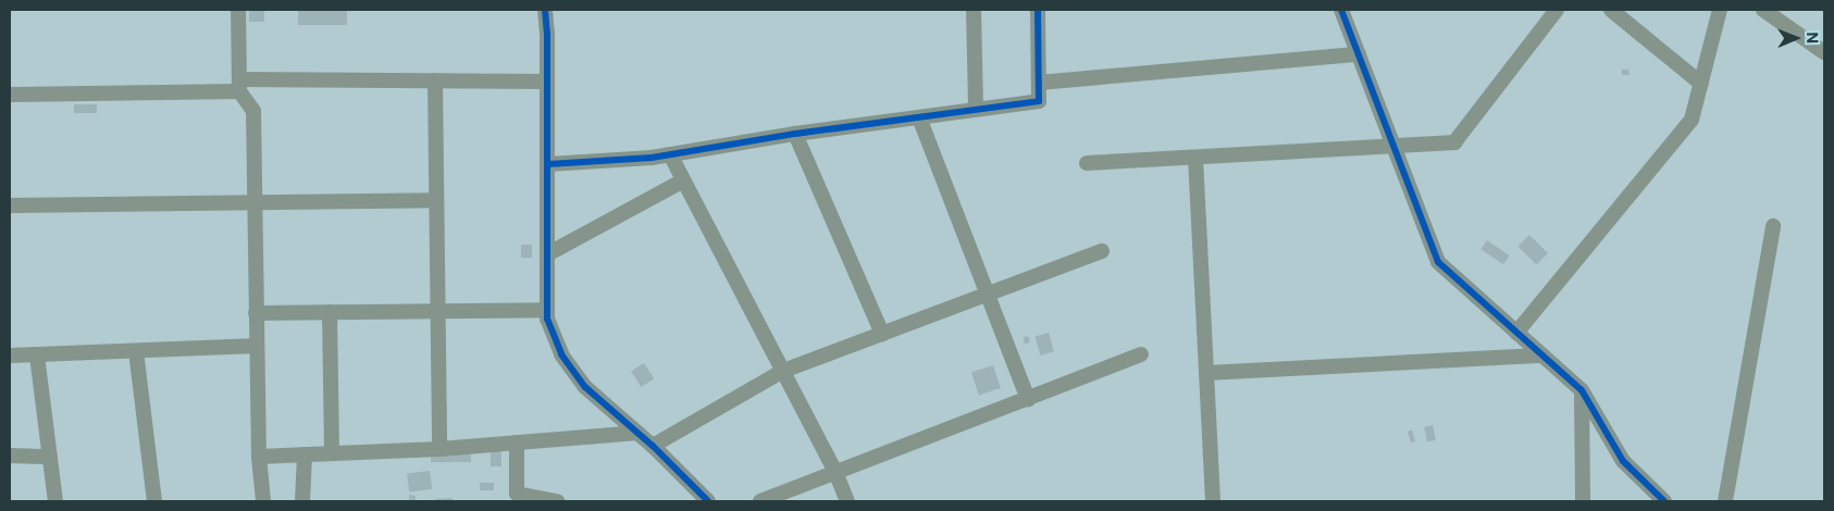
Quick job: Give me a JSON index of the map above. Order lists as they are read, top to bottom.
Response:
{
  "north": "right"
}
